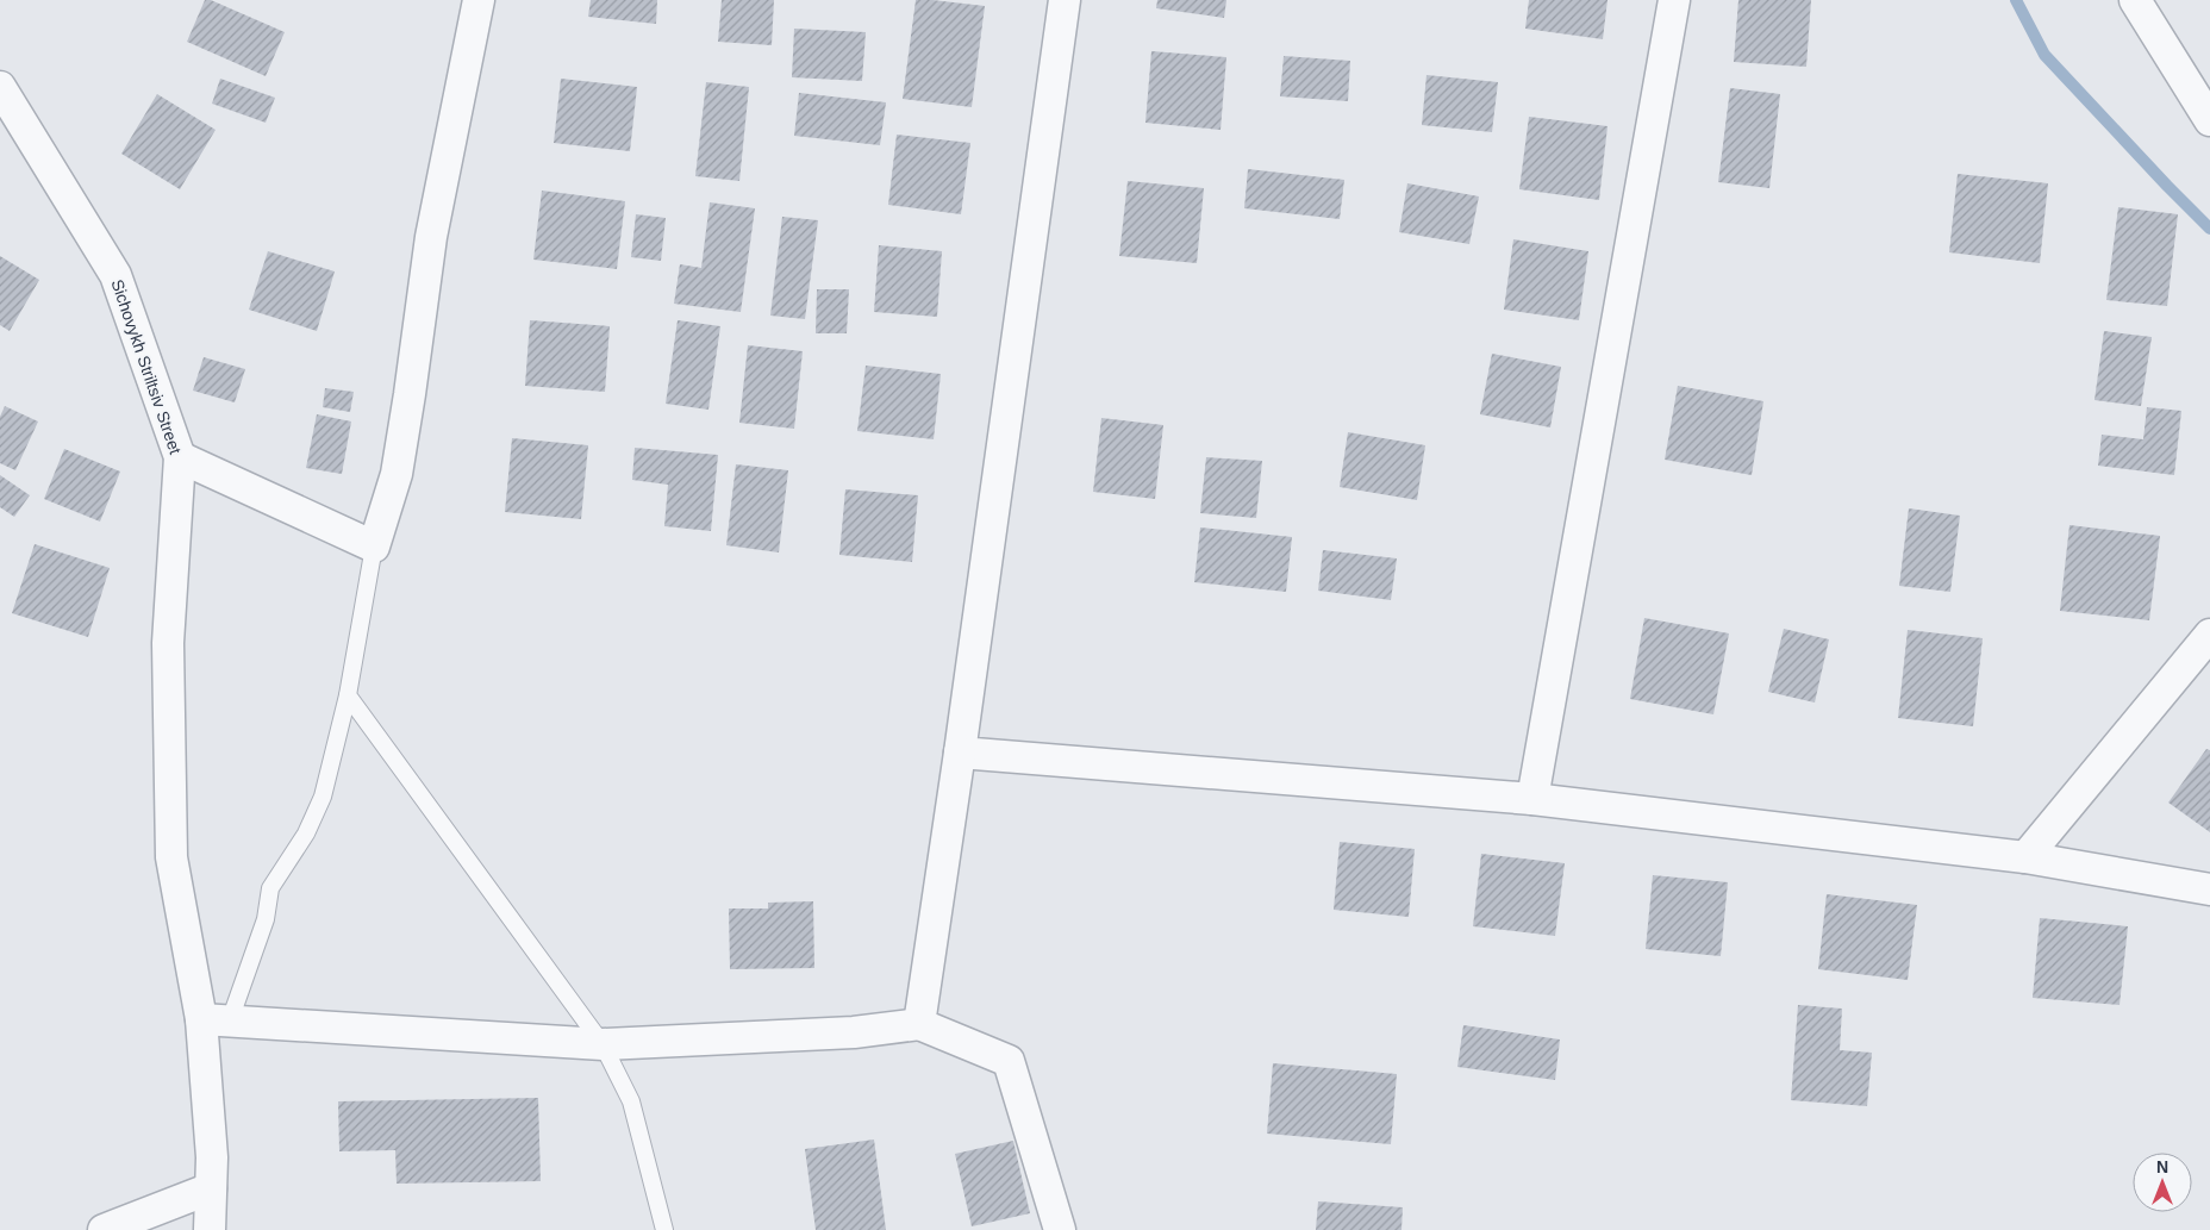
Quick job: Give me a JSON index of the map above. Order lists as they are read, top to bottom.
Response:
{
  "streets": {
    "street": ["Sichovykh Striltsiv Street"]
  },
  "north": "top"
}
